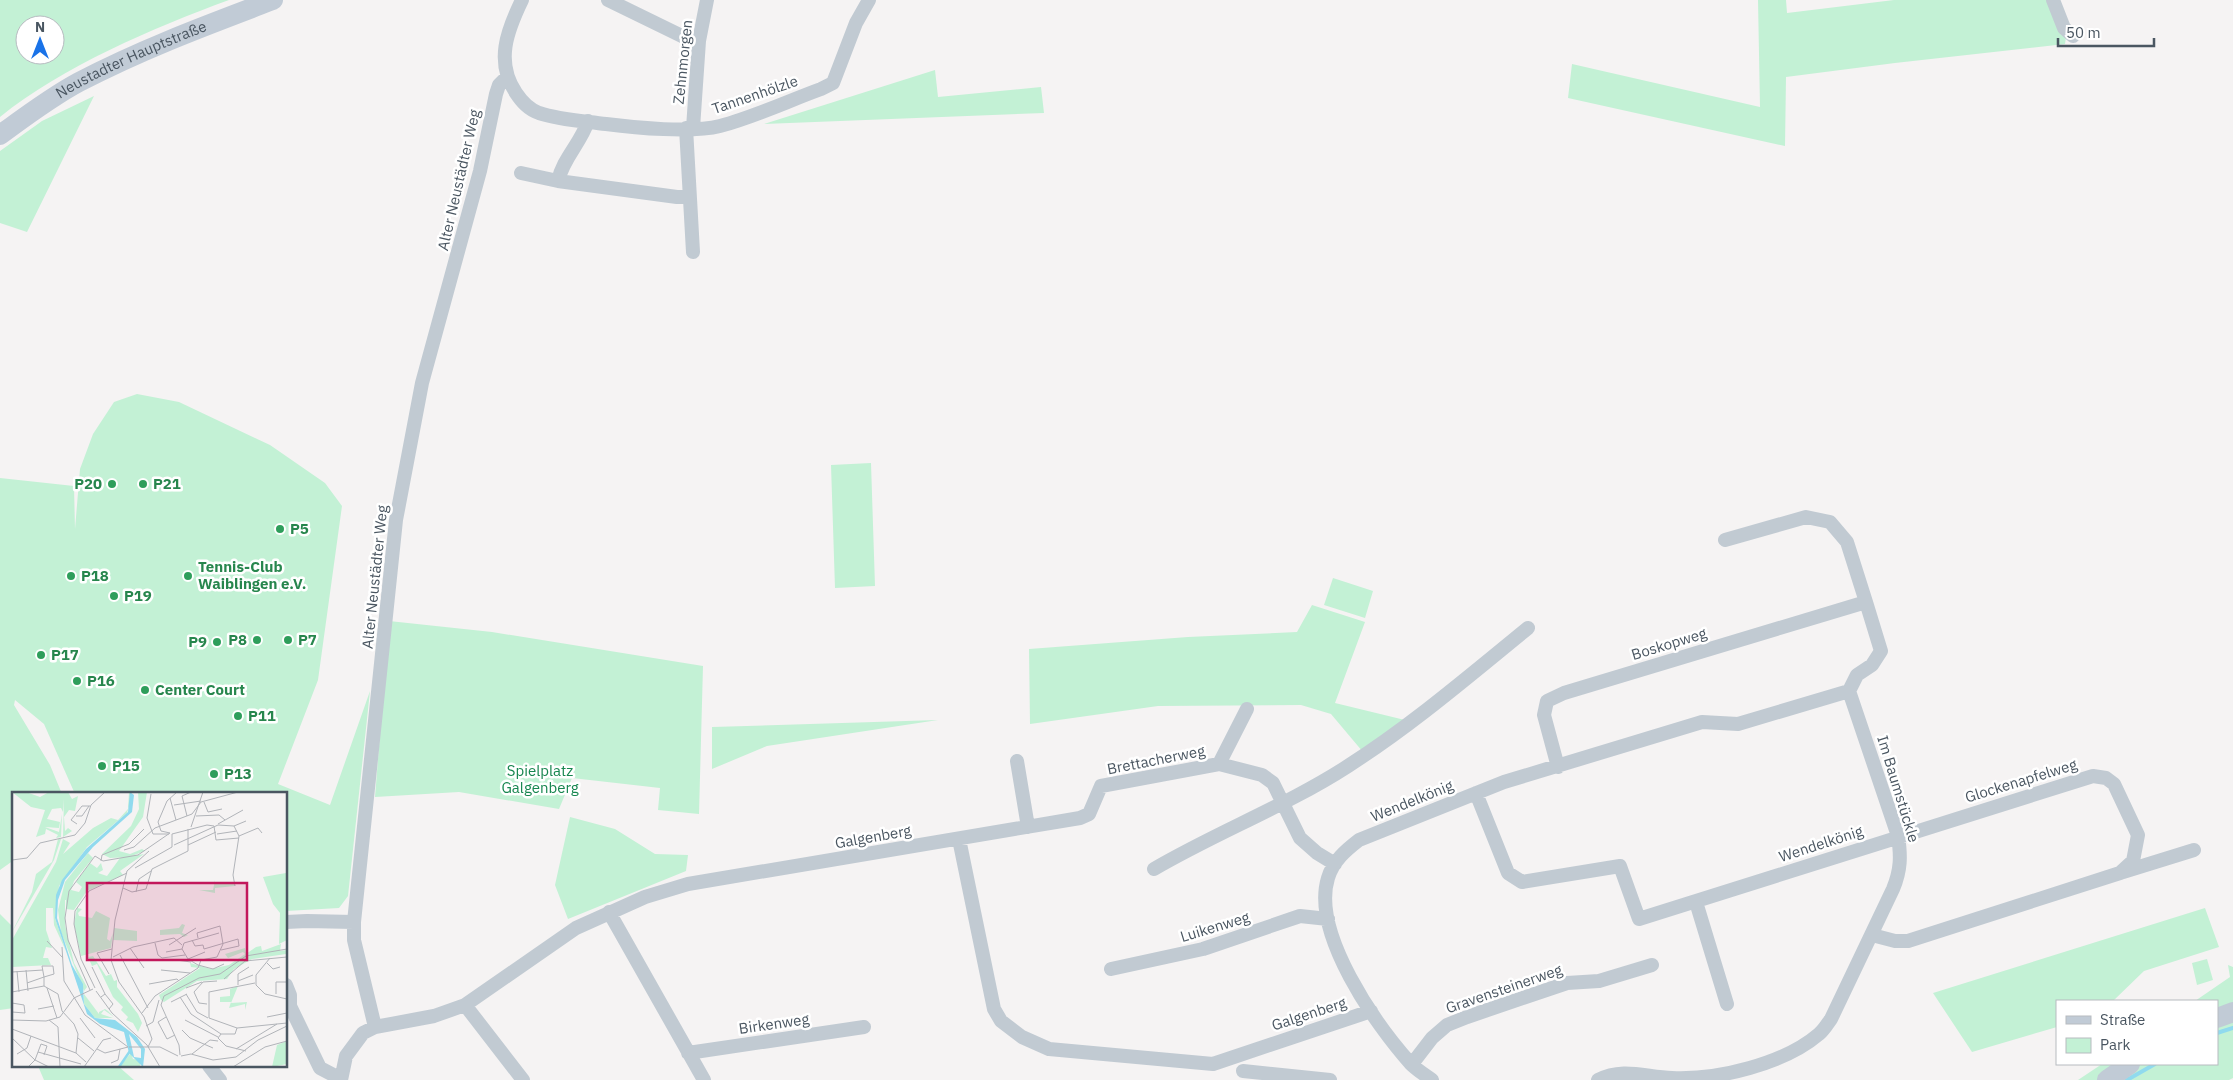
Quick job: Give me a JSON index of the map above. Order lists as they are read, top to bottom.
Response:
{
  "streets": {
    "street": [
      "Neustadter Hauptstraße",
      "Zehnmorgen",
      "Tannenhölzle",
      "Alter Neustädter Weg",
      "Boskopweg",
      "Brettacherweg",
      "Glockenapfelweg",
      "Im Baumstückle",
      "Wendelkönig",
      "Galgenberg",
      "Luikenweg",
      "Gravensteinerweg",
      "Birkenweg"
    ]
  },
  "crossings": [
    ["Zehnmorgen", "Tannenhölzle"],
    ["Tannenhölzle", "Alter Neustädter Weg"],
    ["Alter Neustädter Weg", "Galgenberg"],
    ["Brettacherweg", "Wendelkönig"],
    ["Brettacherweg", "Galgenberg"],
    ["Glockenapfelweg", "Im Baumstückle"],
    ["Glockenapfelweg", "Wendelkönig"],
    ["Im Baumstückle", "Wendelkönig"],
    ["Wendelkönig", "Galgenberg"],
    ["Wendelkönig", "Luikenweg"],
    ["Wendelkönig", "Gravensteinerweg"]
  ],
  "parks": ["Spielplatz Galgenberg"],
  "places": [
    "P20",
    "P21",
    "P5",
    "P18",
    "Tennis-Club Waiblingen e.V.",
    "P19",
    "P8",
    "P7",
    "P9",
    "P17",
    "P16",
    "Center Court",
    "P11",
    "P15",
    "P13"
  ],
  "legend": ["Straße", "Park"],
  "scale_bar": "50 m",
  "north": "top"
}
